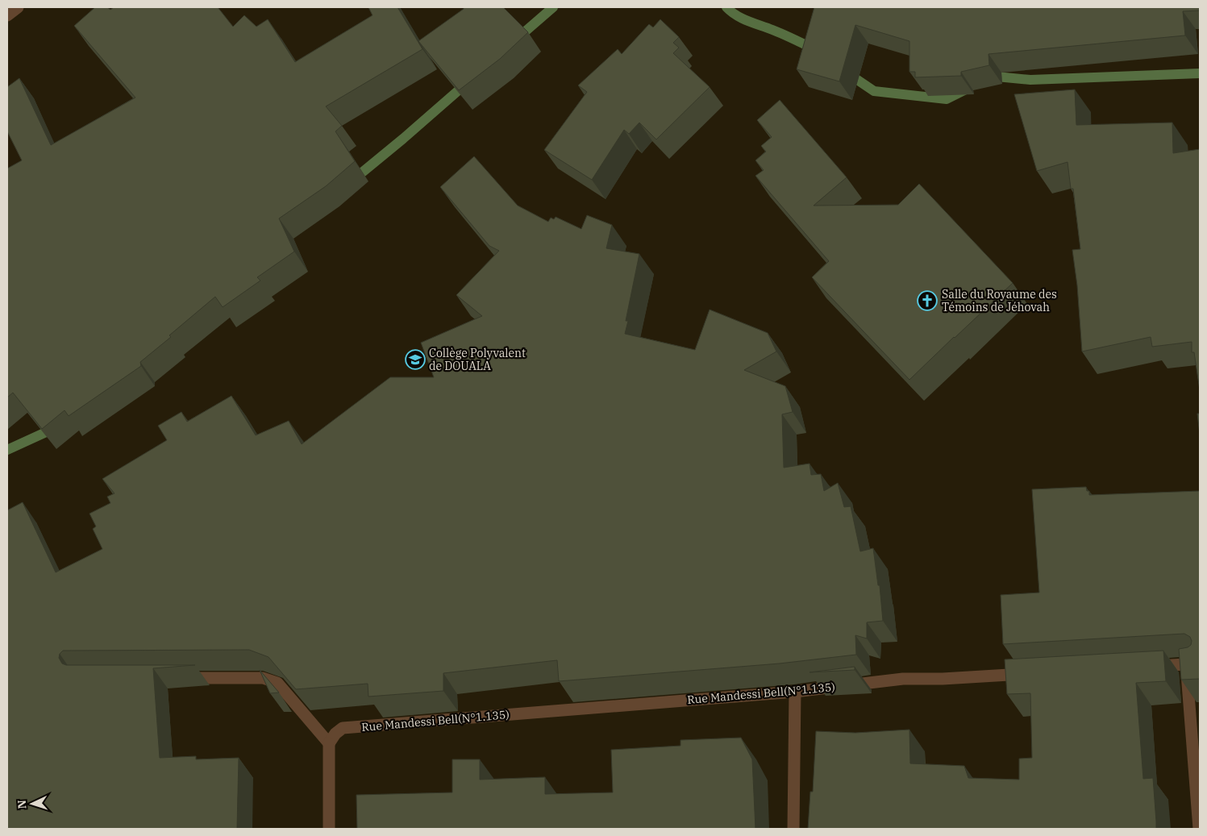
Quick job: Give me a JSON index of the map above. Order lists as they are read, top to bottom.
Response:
{
  "streets": {
    "street": ["Rue Mandessi Bell(N°1.135)"]
  },
  "places": {
    "church": ["Salle du Royaume des Témoins de Jéhovah"],
    "school or university": ["Collège Polyvalent de DOUALA"]
  },
  "north": "left"
}
